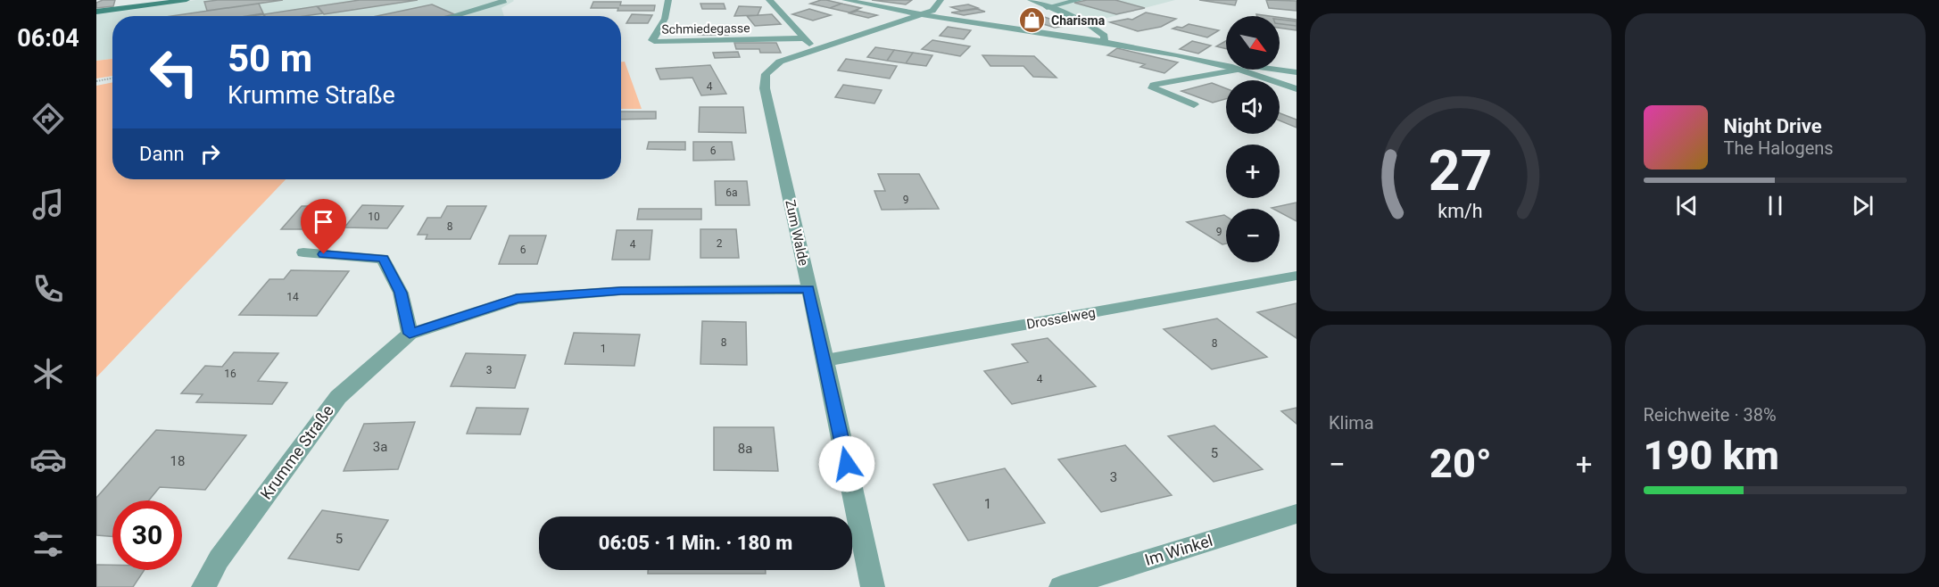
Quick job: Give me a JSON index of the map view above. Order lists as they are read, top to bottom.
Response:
{
  "streets": {
    "street": [
      "Schmiedegasse",
      "Zum Walde",
      "Drosselweg",
      "Krumme Straße",
      "Im Winkel"
    ]
  },
  "crossings": [
    ["Schmiedegasse", "Zum Walde"],
    ["Zum Walde", "Drosselweg"],
    ["Zum Walde", "Krumme Straße"]
  ],
  "places": {
    "shop": ["Charisma"]
  },
  "house_numbers": [
    "4",
    "6",
    "6a",
    "9",
    "10",
    "8",
    "9",
    "2",
    "4",
    "6",
    "14",
    "8",
    "8",
    "1",
    "3",
    "16",
    "4",
    "3a",
    "8a",
    "5",
    "18",
    "3",
    "1",
    "5"
  ],
  "north": "bottom right",
  "page": {
    "tabs": "06:04",
    "map_buttons": ["+", "−"],
    "turn": ["50 m", "Krumme Straße"],
    "song": ["Night Drive", "The Halogens"],
    "then": "Dann",
    "tile": [
      "Klima",
      ["Reichweite · 38%", "190 km"]
    ],
    "heat": ["−", "20°", "+"],
    "limit": "30",
    "trip": "06:05 · 1 Min. · 180 m",
    "gauge": ["27", "km/h"]
  }
}
